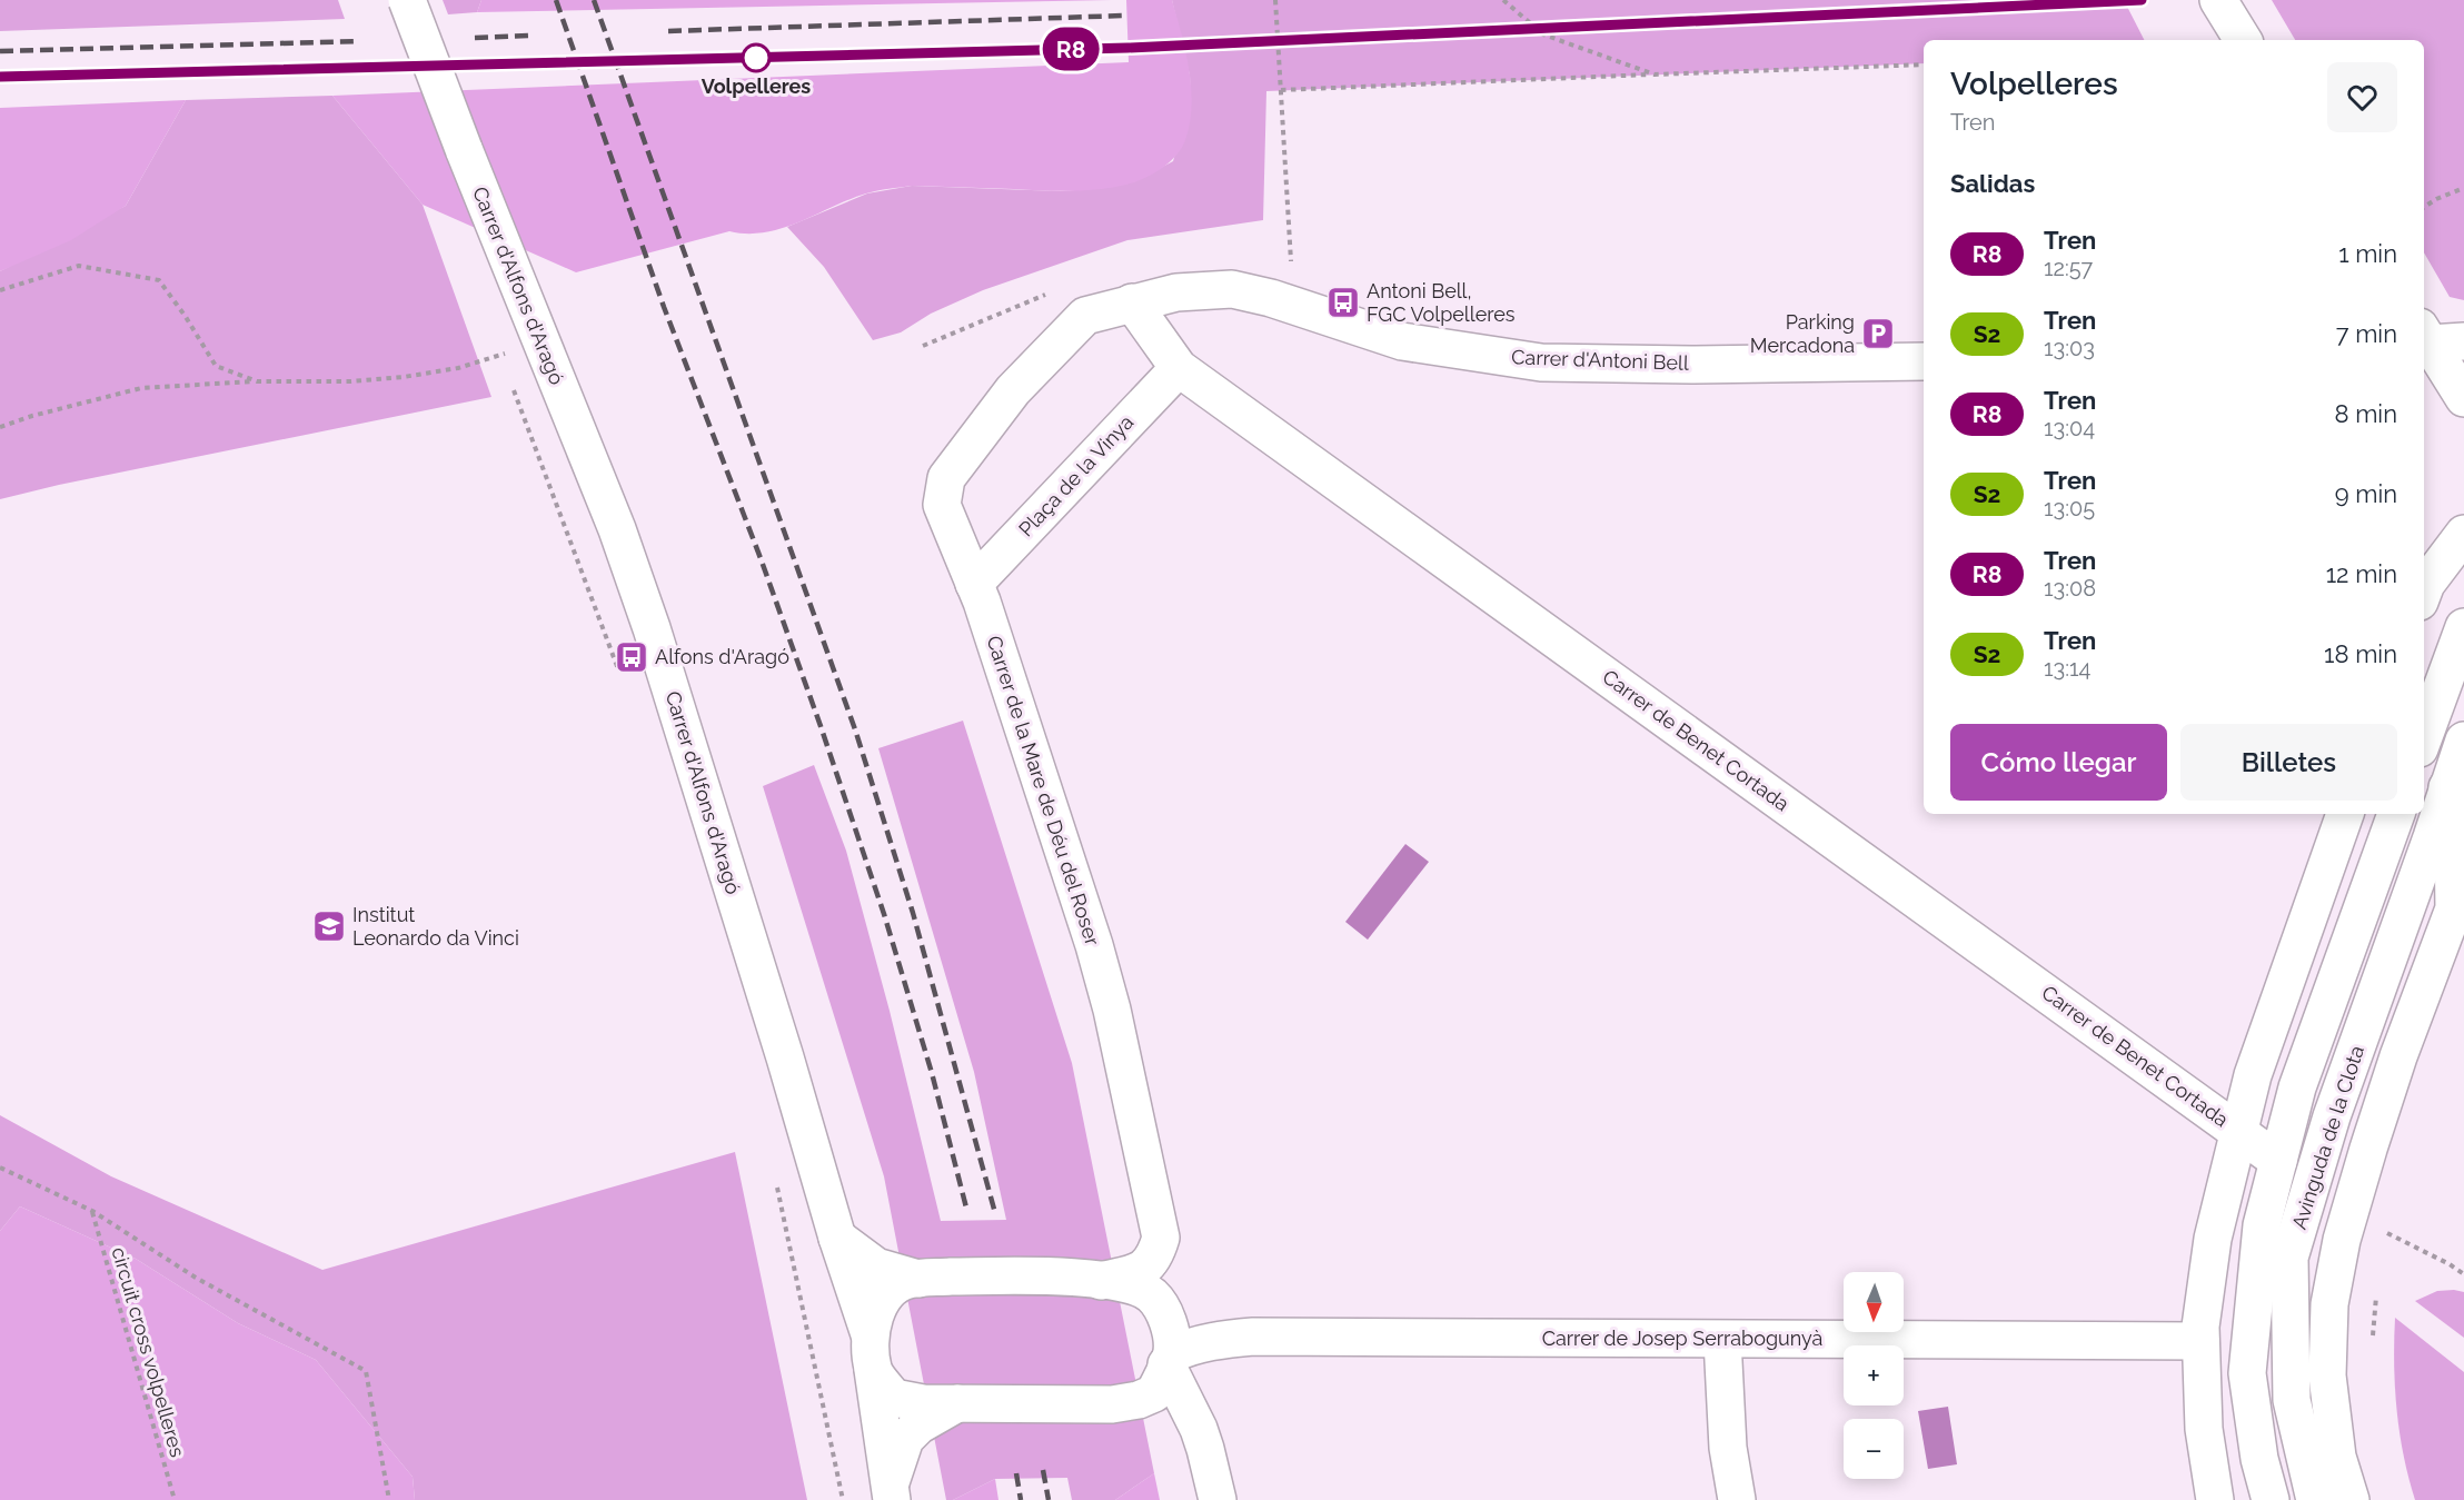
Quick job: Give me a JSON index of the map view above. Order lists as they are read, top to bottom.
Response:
{
  "streets": {
    "street": [
      "Carrer d'Alfons d'Aragó",
      "Carrer d'Antoni Bell",
      "Plaça de la Vinya",
      "Carrer de Benet Cortada",
      "Carrer de la Mare de Déu del Roser",
      "Avinguda de la Clota",
      "Carrer de Josep Serrabogunyà"
    ],
    "path": ["circuit cross volpelleres"]
  },
  "crossings": [
    ["Carrer d'Antoni Bell", "Carrer de Benet Cortada"],
    ["Carrer d'Antoni Bell", "Carrer de la Mare de Déu del Roser"],
    ["Plaça de la Vinya", "Carrer de Benet Cortada"],
    ["Plaça de la Vinya", "Carrer de la Mare de Déu del Roser"],
    ["Carrer de Benet Cortada", "Avinguda de la Clota"],
    ["Carrer de la Mare de Déu del Roser", "Carrer de Josep Serrabogunyà"]
  ],
  "places": {
    "other": ["Volpelleres"],
    "bus stop": ["Antoni Bell, FGC Volpelleres", "Alfons d'Aragó"],
    "parking": ["Parking Mercadona"],
    "school or university": ["Institut Leonardo da Vinci"]
  },
  "north": "bottom",
  "page": {
    "on_map": "R8",
    "heading": [
      ["Volpelleres", "Tren"],
      "Salidas"
    ],
    "list": [
      {
        "mark": "R8",
        "name": "Tren",
        "note": "12:57",
        "value": "1 min"
      },
      {
        "mark": "S2",
        "name": "Tren",
        "note": "13:03",
        "value": "7 min"
      },
      {
        "mark": "R8",
        "name": "Tren",
        "note": "13:04",
        "value": "8 min"
      },
      {
        "mark": "S2",
        "name": "Tren",
        "note": "13:05",
        "value": "9 min"
      },
      {
        "mark": "R8",
        "name": "Tren",
        "note": "13:08",
        "value": "12 min"
      },
      {
        "mark": "S2",
        "name": "Tren",
        "note": "13:14",
        "value": "18 min"
      }
    ],
    "buttons": ["Cómo llegar", "Billetes"],
    "map_buttons": ["+", "−"]
  }
}
